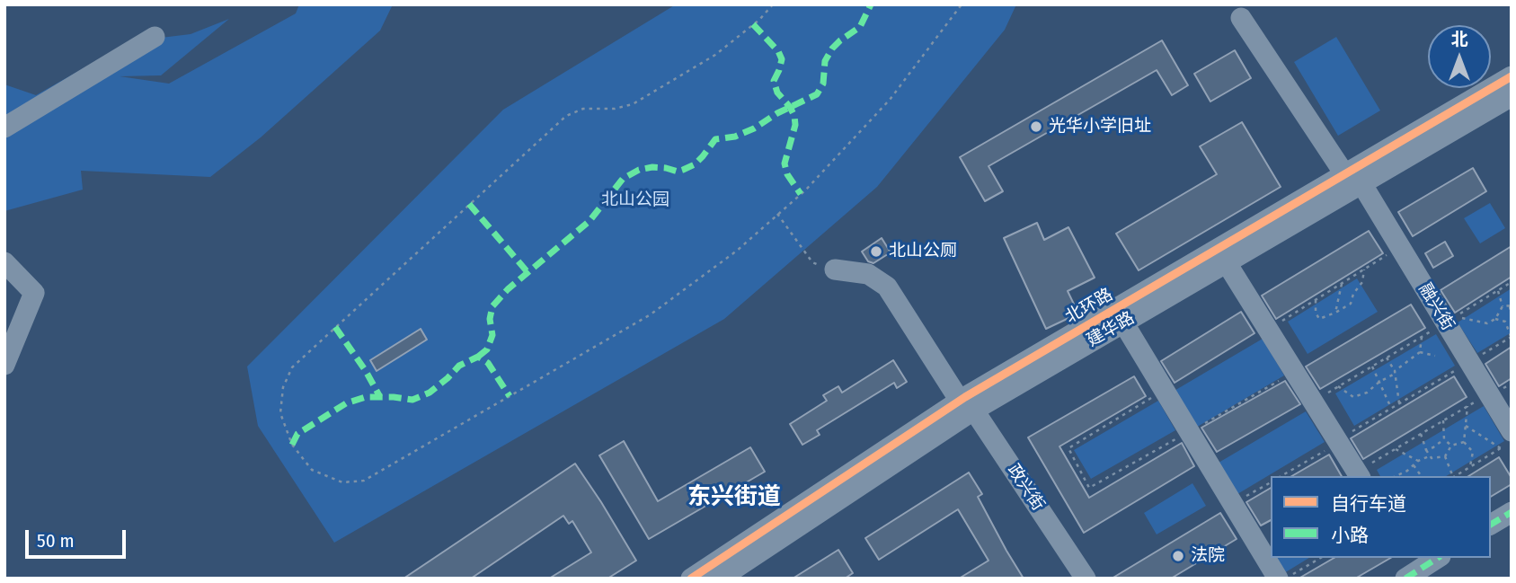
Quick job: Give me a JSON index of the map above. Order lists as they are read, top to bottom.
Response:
{
  "streets": {
    "street": [
      "北环路",
      "融兴街",
      "建华路",
      "政兴街"
    ]
  },
  "crossings": [
    ["北环路", "融兴街"],
    ["北环路", "建华路"],
    ["北环路", "政兴街"],
    ["建华路", "政兴街"]
  ],
  "districts": ["东兴街道"],
  "parks": ["北山公园"],
  "places": ["光华小学旧址", "北山公厕", "法院"],
  "legend": ["自行车道", "小路"],
  "scale_bar": "50 m",
  "north": "top"
}
